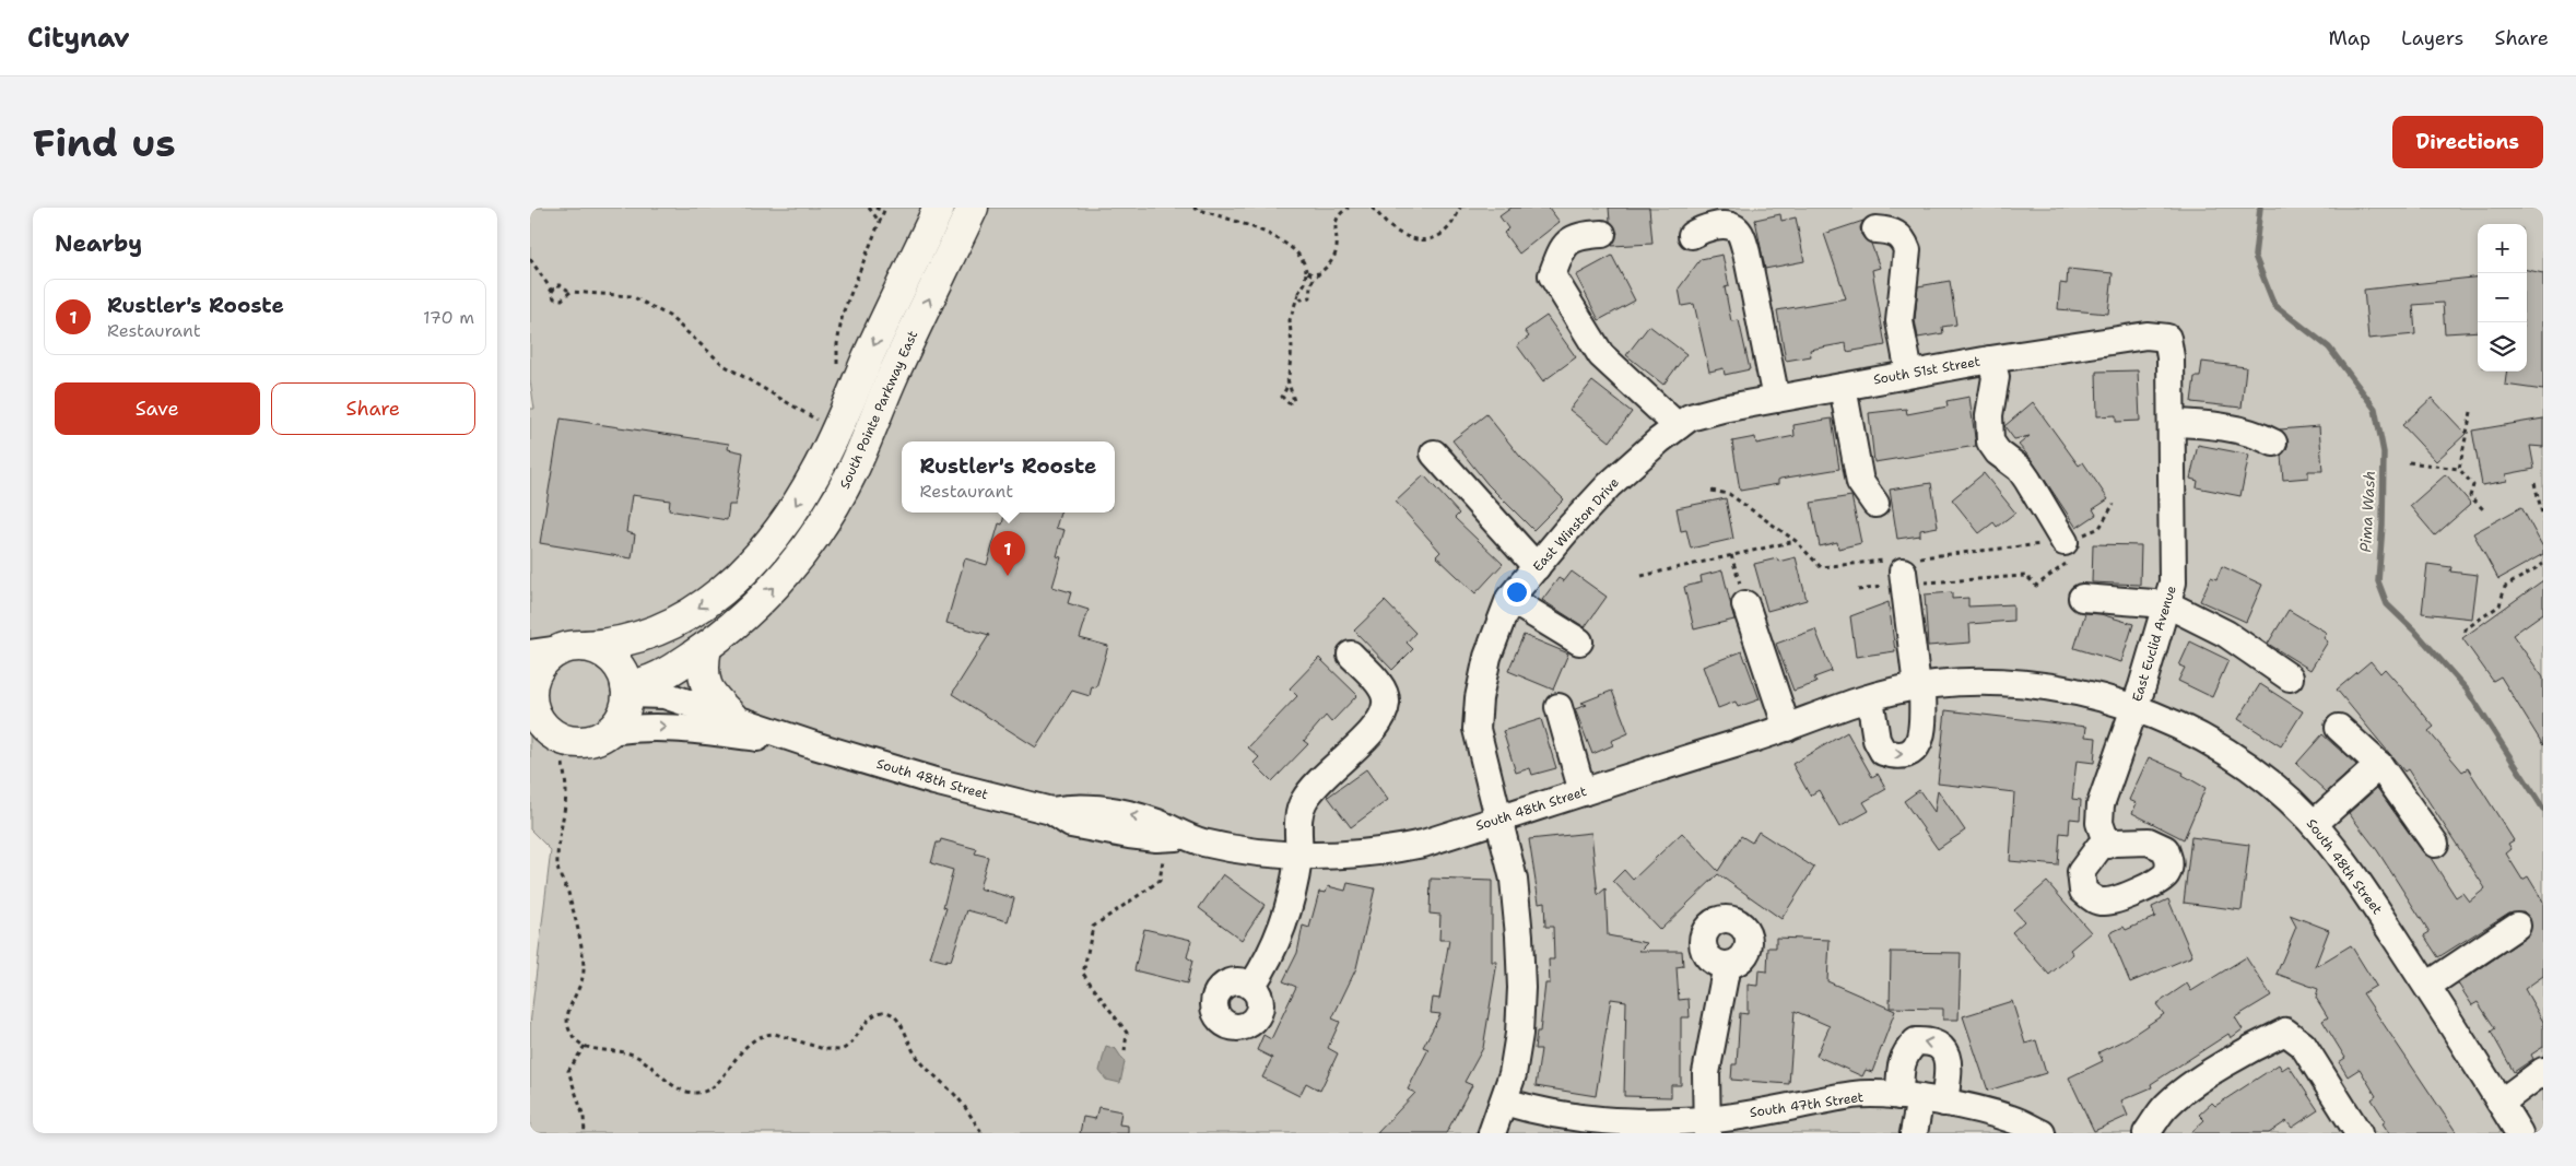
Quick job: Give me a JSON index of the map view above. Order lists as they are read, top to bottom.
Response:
{
  "streets": {
    "main road": ["South Pointe Parkway East"],
    "street": [
      "South 51st Street",
      "East Winston Drive",
      "East Euclid Avenue",
      "South 48th Street",
      "South 47th Street"
    ]
  },
  "crossings": [
    ["South 51st Street", "East Winston Drive"],
    ["South 51st Street", "East Euclid Avenue"],
    ["South Pointe Parkway East", "South 48th Street"],
    ["East Winston Drive", "South 48th Street"],
    ["East Winston Drive", "South 47th Street"],
    ["East Euclid Avenue", "South 48th Street"]
  ],
  "water": ["Pima Wash"],
  "page": {
    "header": "Citynav",
    "nav": ["Map", "Layers", "Share"],
    "buttons": [
      "Directions",
      ["Save", "Share"]
    ],
    "title": "Find us",
    "heading": "Nearby",
    "map_buttons": ["+", "−"],
    "list": [
      {
        "mark": "1",
        "name": "Rustler's Rooste",
        "note": "Restaurant",
        "value": "170 m"
      }
    ],
    "popup": ["Rustler's Rooste", "Restaurant"],
    "pins": "1"
  }
}
